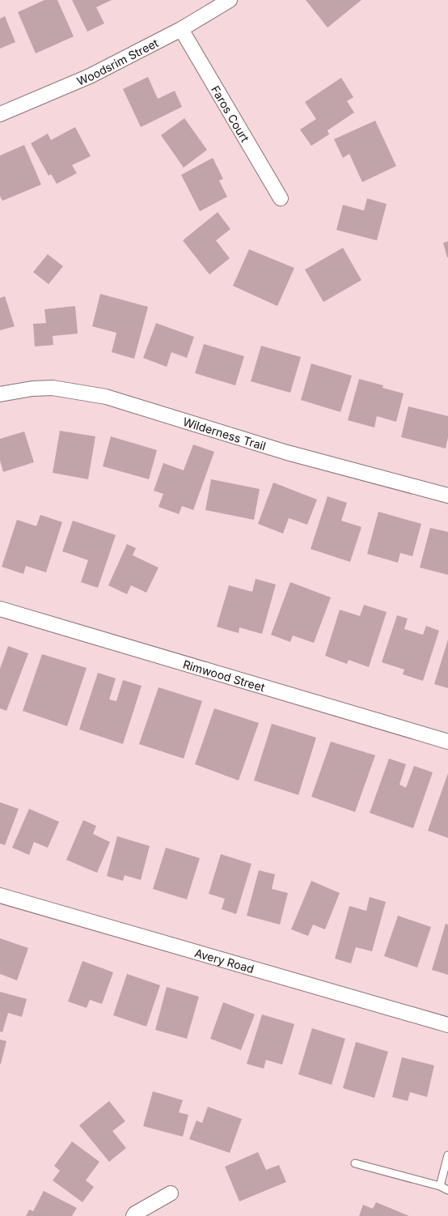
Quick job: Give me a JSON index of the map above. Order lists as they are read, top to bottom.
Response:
{
  "streets": {
    "street": [
      "Woodsrim Street",
      "Faros Court",
      "Wilderness Trail",
      "Rimwood Street",
      "Avery Road"
    ]
  },
  "crossings": [
    ["Woodsrim Street", "Faros Court"]
  ]
}
